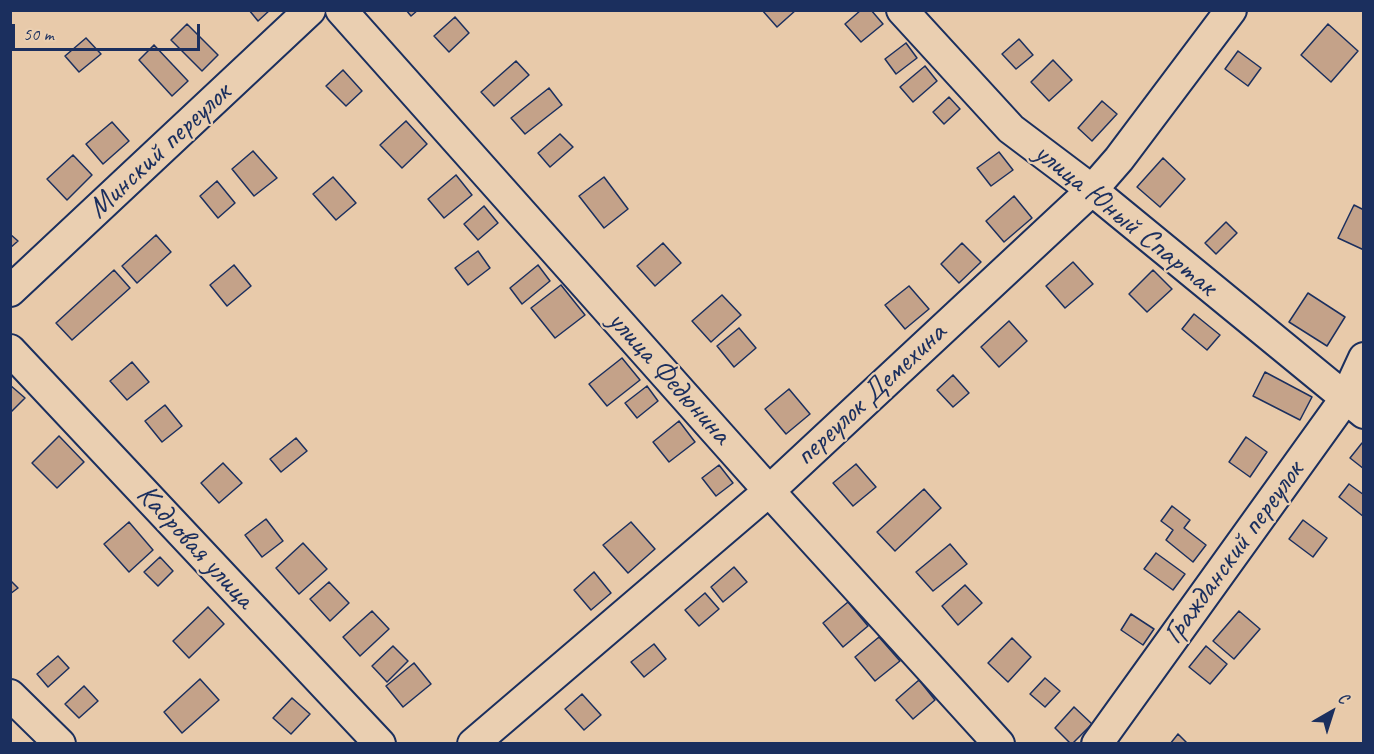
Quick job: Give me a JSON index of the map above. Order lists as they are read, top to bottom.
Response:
{
  "streets": {
    "street": [
      "Минский переулок",
      "улица Юный Спартак",
      "улица Федюнина",
      "переулок Демехина",
      "Кадровая улица",
      "Гражданский переулок"
    ]
  },
  "crossings": [
    ["улица Юный Спартак", "переулок Демехина"],
    ["улица Юный Спартак", "Гражданский переулок"],
    ["улица Федюнина", "переулок Демехина"]
  ],
  "scale_bar": "50 m",
  "north": "top right"
}
